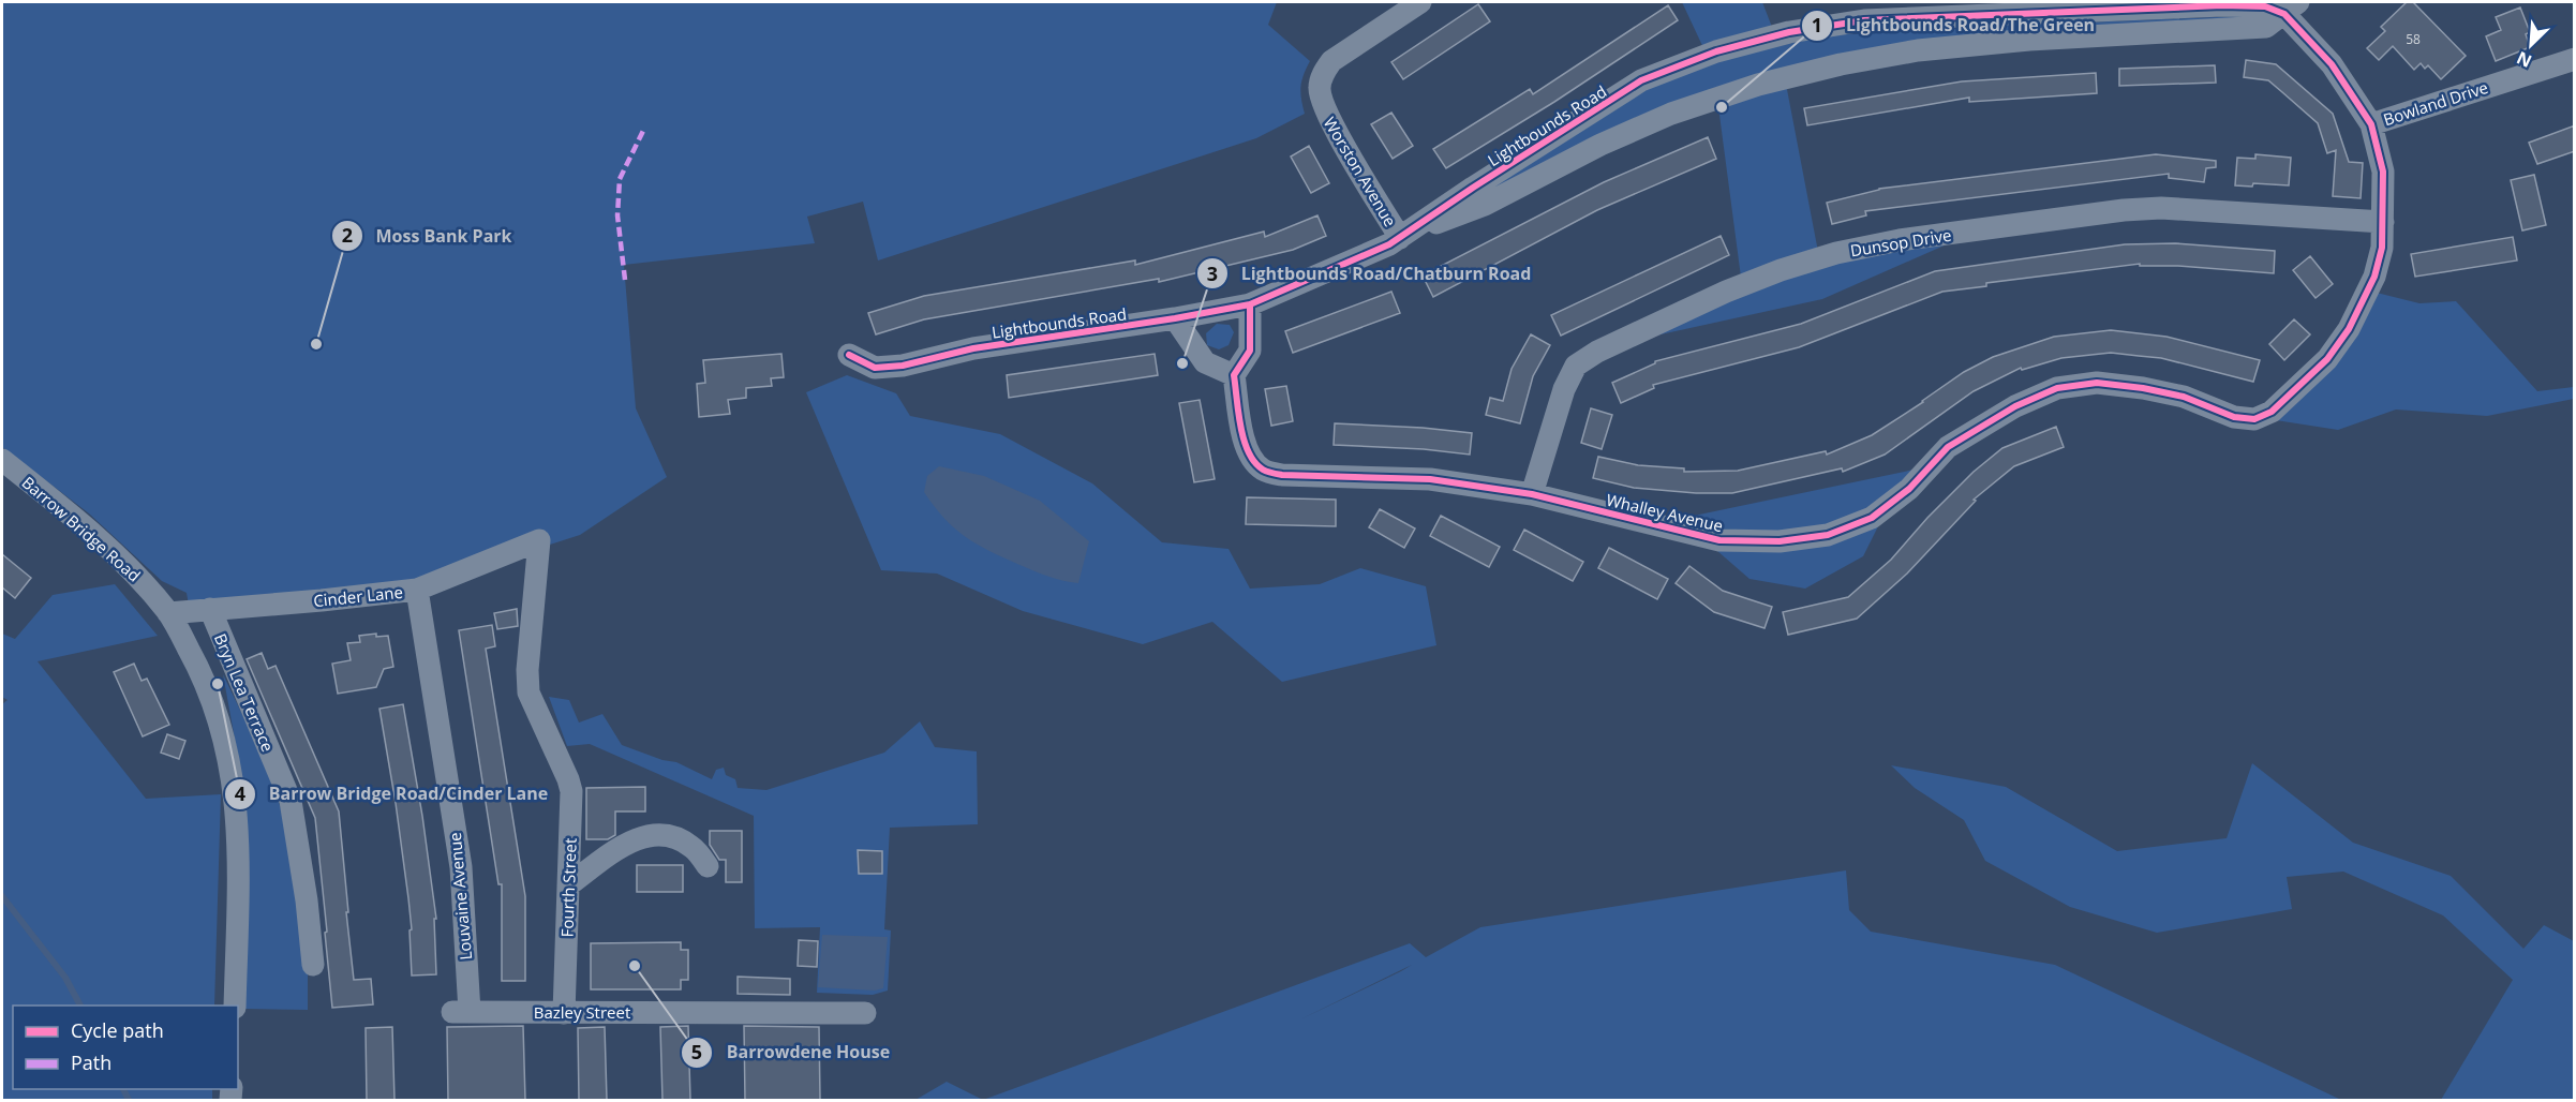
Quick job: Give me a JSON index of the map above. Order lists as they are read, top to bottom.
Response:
{
  "streets": {
    "street": [
      "Bowland Drive",
      "Lightbounds Road",
      "Worston Avenue",
      "Dunsop Drive",
      "Whalley Avenue",
      "Barrow Bridge Road",
      "Cinder Lane",
      "Bryn Lea Terrace",
      "Fourth Street",
      "Louvaine Avenue",
      "Bazley Street"
    ]
  },
  "crossings": [
    ["Bowland Drive", "Whalley Avenue"],
    ["Lightbounds Road", "Worston Avenue"],
    ["Lightbounds Road", "Whalley Avenue"],
    ["Dunsop Drive", "Whalley Avenue"],
    ["Barrow Bridge Road", "Cinder Lane"],
    ["Cinder Lane", "Bryn Lea Terrace"],
    ["Cinder Lane", "Fourth Street"],
    ["Cinder Lane", "Louvaine Avenue"],
    ["Fourth Street", "Bazley Street"],
    ["Louvaine Avenue", "Bazley Street"]
  ],
  "places": [
    "Lightbounds Road/The Green",
    "Moss Bank Park",
    "Lightbounds Road/Chatburn Road",
    "Barrow Bridge Road/Cinder Lane",
    "Barrowdene House"
  ],
  "house_numbers": ["58"],
  "legend": ["Cycle path", "Path"],
  "north": "bottom left"
}
